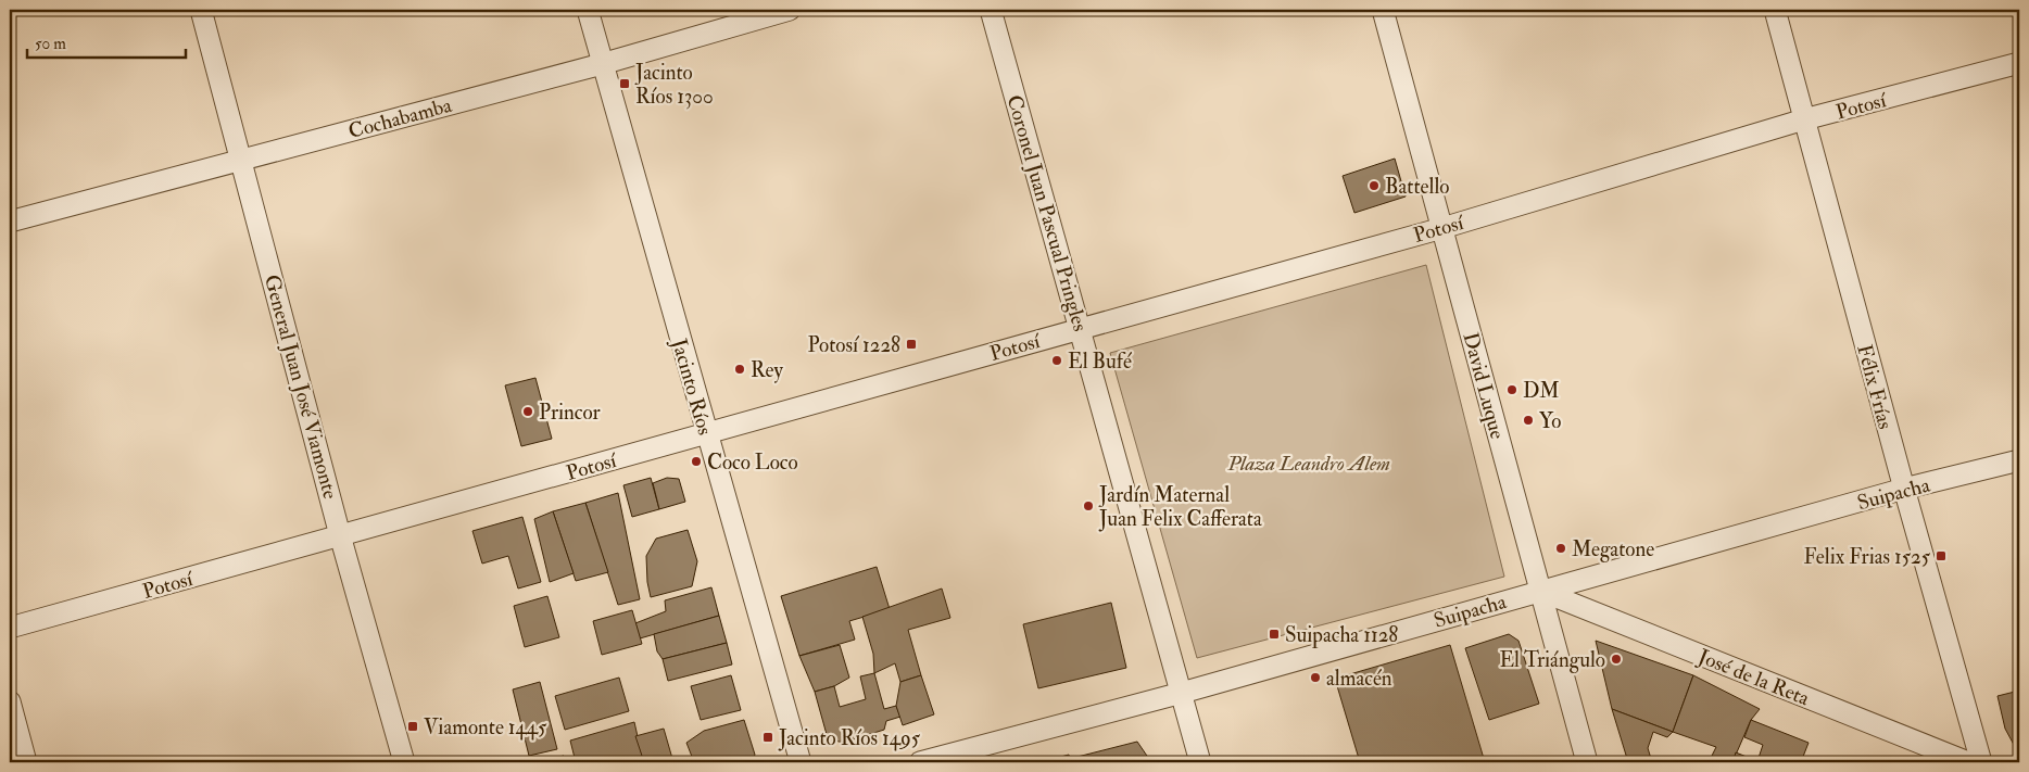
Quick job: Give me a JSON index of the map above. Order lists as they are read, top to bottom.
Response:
{
  "streets": {
    "street": [
      "Potosí",
      "Cochabamba",
      "Coronel Juan Pascual Pringles",
      "David Luque",
      "General Juan José Viamonte",
      "Jacinto Ríos",
      "Félix Frías",
      "Suipacha",
      "José de la Reta"
    ]
  },
  "crossings": [
    ["Potosí", "Coronel Juan Pascual Pringles"],
    ["Potosí", "David Luque"],
    ["Potosí", "General Juan José Viamonte"],
    ["Potosí", "Jacinto Ríos"],
    ["Potosí", "Félix Frías"],
    ["Cochabamba", "General Juan José Viamonte"],
    ["Cochabamba", "Jacinto Ríos"],
    ["Coronel Juan Pascual Pringles", "Suipacha"],
    ["David Luque", "Suipacha"],
    ["David Luque", "José de la Reta"],
    ["Félix Frías", "Suipacha"],
    ["Suipacha", "José de la Reta"]
  ],
  "parks": ["Plaza Leandro Alem"],
  "places": {
    "transit": [
      "Jacinto Ríos 1300",
      "Potosí 1228",
      "Felix Frias 1525",
      "Suipacha 1128",
      "Viamonte 1445",
      "Jacinto Ríos 1495"
    ],
    "other": [
      "Battello",
      "El Bufé",
      "Rey",
      "DM",
      "Princor",
      "Yo",
      "Coco Loco",
      "Jardín Maternal Juan Felix Cafferata",
      "Megatone",
      "El Triángulo",
      "almacén"
    ]
  },
  "scale_bar": "50 m"
}
